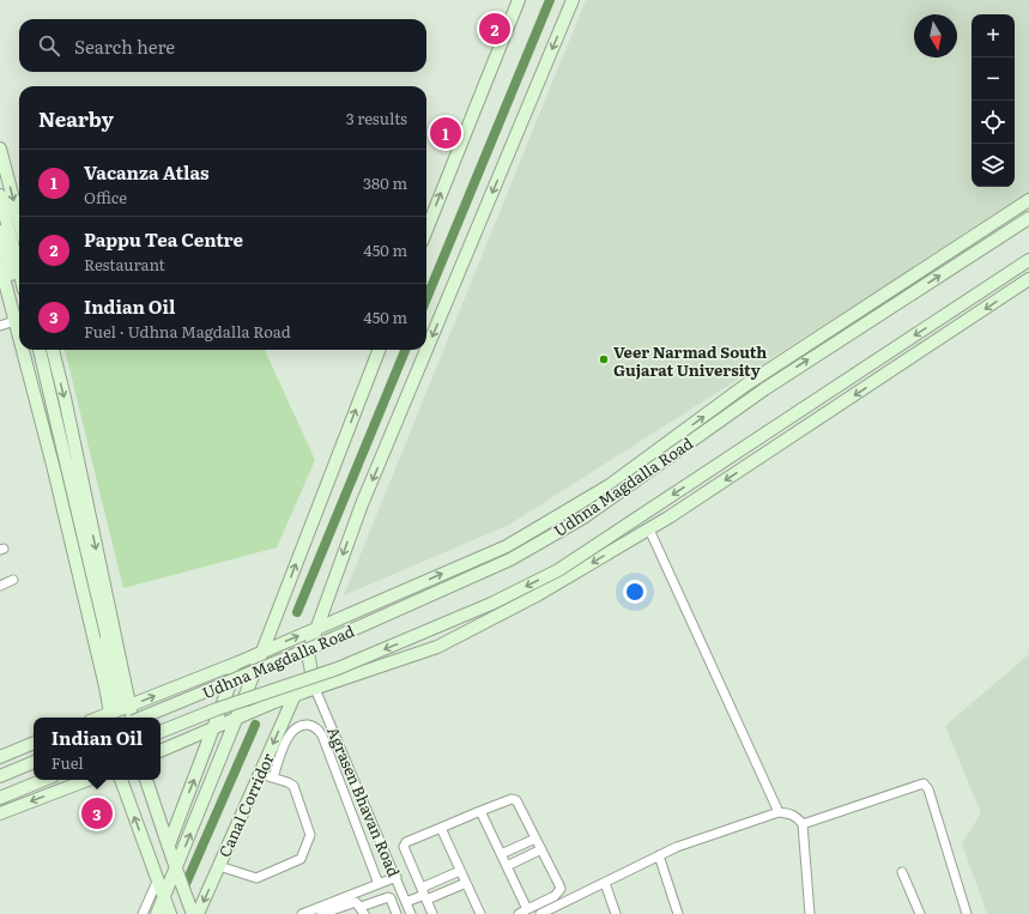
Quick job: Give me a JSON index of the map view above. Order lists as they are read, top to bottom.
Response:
{
  "streets": {
    "street": ["Udhna Magdalla Road", "Agrasen Bhavan Road", "Canal Corridor"]
  },
  "places": ["Veer Narmad South Gujarat University"],
  "north": "bottom",
  "page": {
    "pins": ["2", "1", "3"],
    "map_buttons": ["+", "−"],
    "search": "Search here",
    "heading": ["Nearby", "3 results"],
    "list": [
      {
        "mark": "1",
        "name": "Vacanza Atlas",
        "note": "Office",
        "value": "380 m"
      },
      {
        "mark": "2",
        "name": "Pappu Tea Centre",
        "note": "Restaurant",
        "value": "450 m"
      },
      {
        "mark": "3",
        "name": "Indian Oil",
        "note": "Fuel · Udhna Magdalla Road",
        "value": "450 m"
      }
    ],
    "popup": ["Indian Oil", "Fuel"]
  }
}
